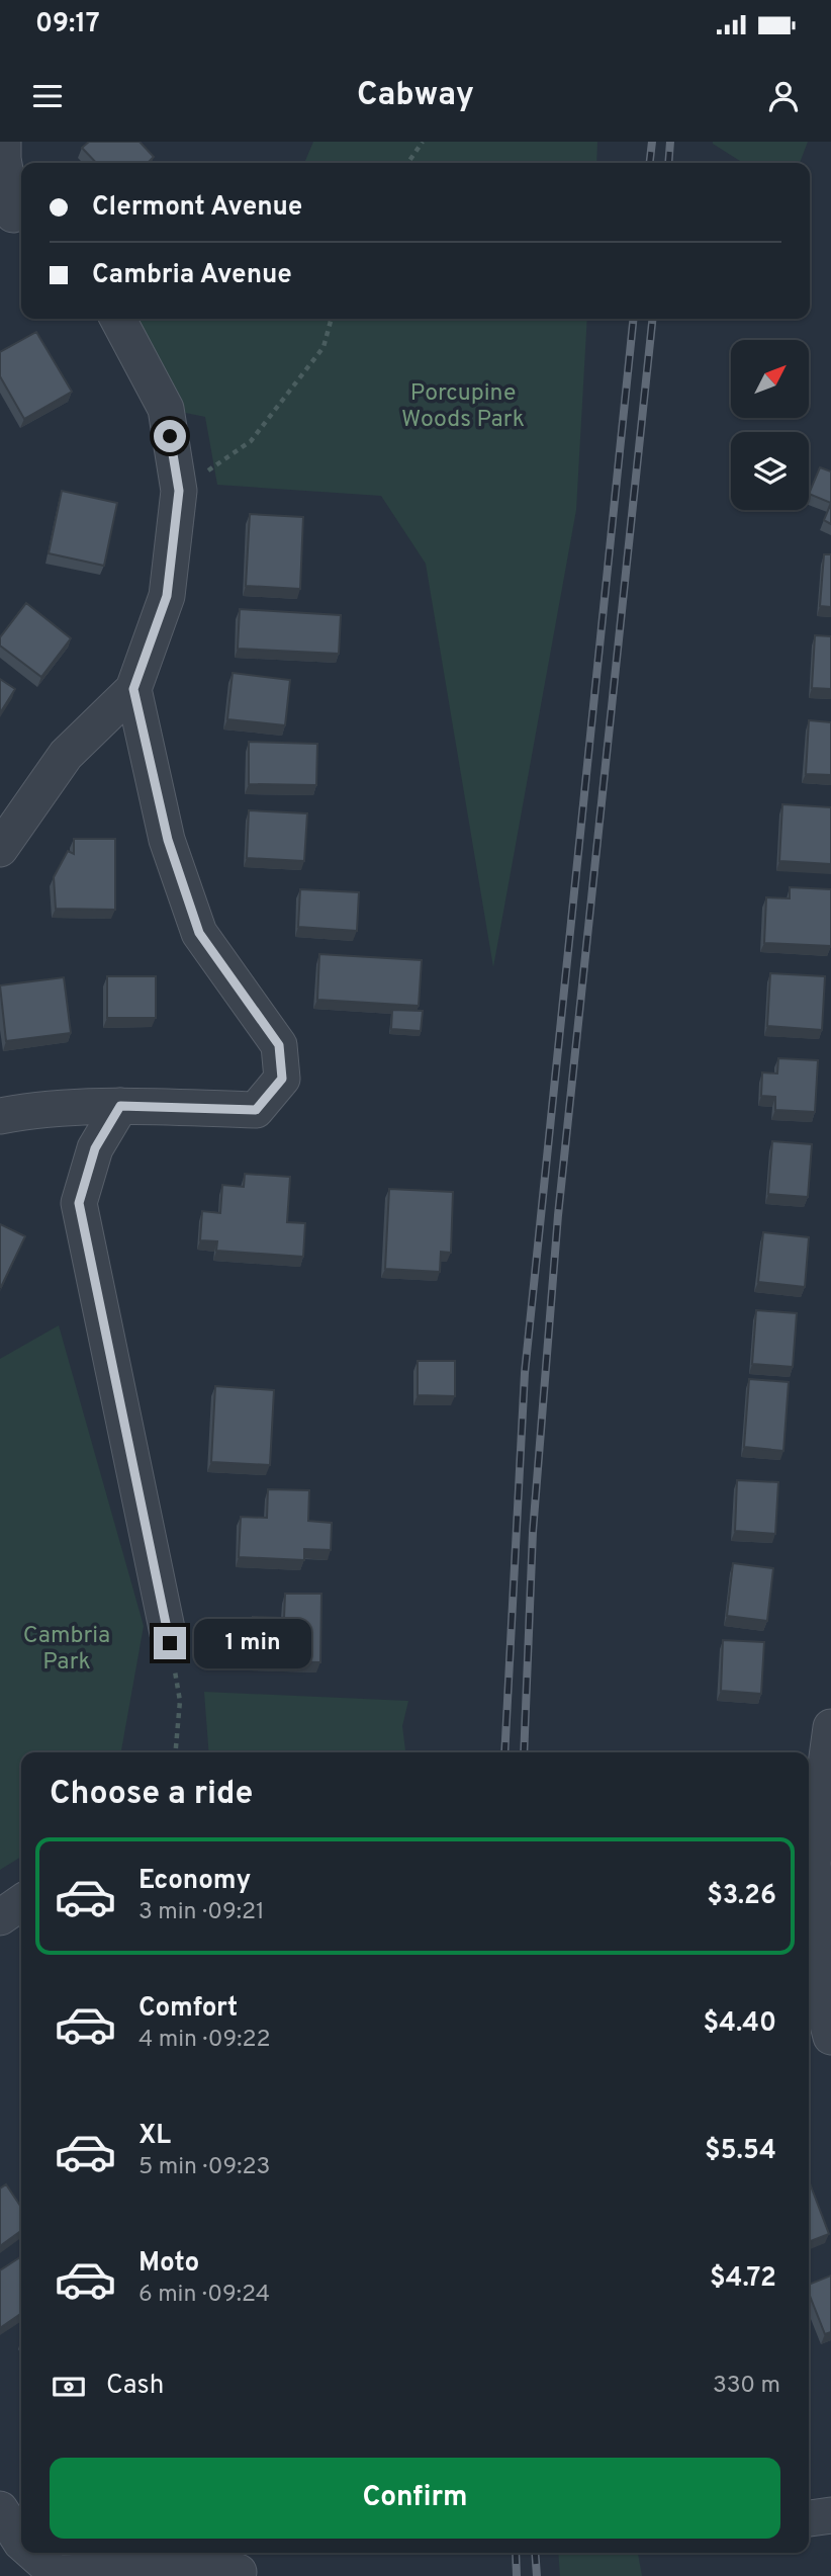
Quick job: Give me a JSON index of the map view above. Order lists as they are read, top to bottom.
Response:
{
  "parks": ["Porcupine Woods Park", "Cambria Park"],
  "north": "top right",
  "page": {
    "status": "09:17",
    "header": "Cabway",
    "banner": ["Clermont Avenue", "Cambria Avenue"],
    "bubble": "1 min",
    "heading": "Choose a ride",
    "list": [
      {
        "name": "Economy",
        "note": "3 min · 09:21",
        "value": "$3.26"
      },
      {
        "name": "Comfort",
        "note": "4 min · 09:22",
        "value": "$4.40"
      },
      {
        "name": "XL",
        "note": "5 min · 09:23",
        "value": "$5.54"
      },
      {
        "name": "Moto",
        "note": "6 min · 09:24",
        "value": "$4.72"
      }
    ],
    "pay": ["Cash", "330 m"],
    "buttons": "Confirm"
  }
}
